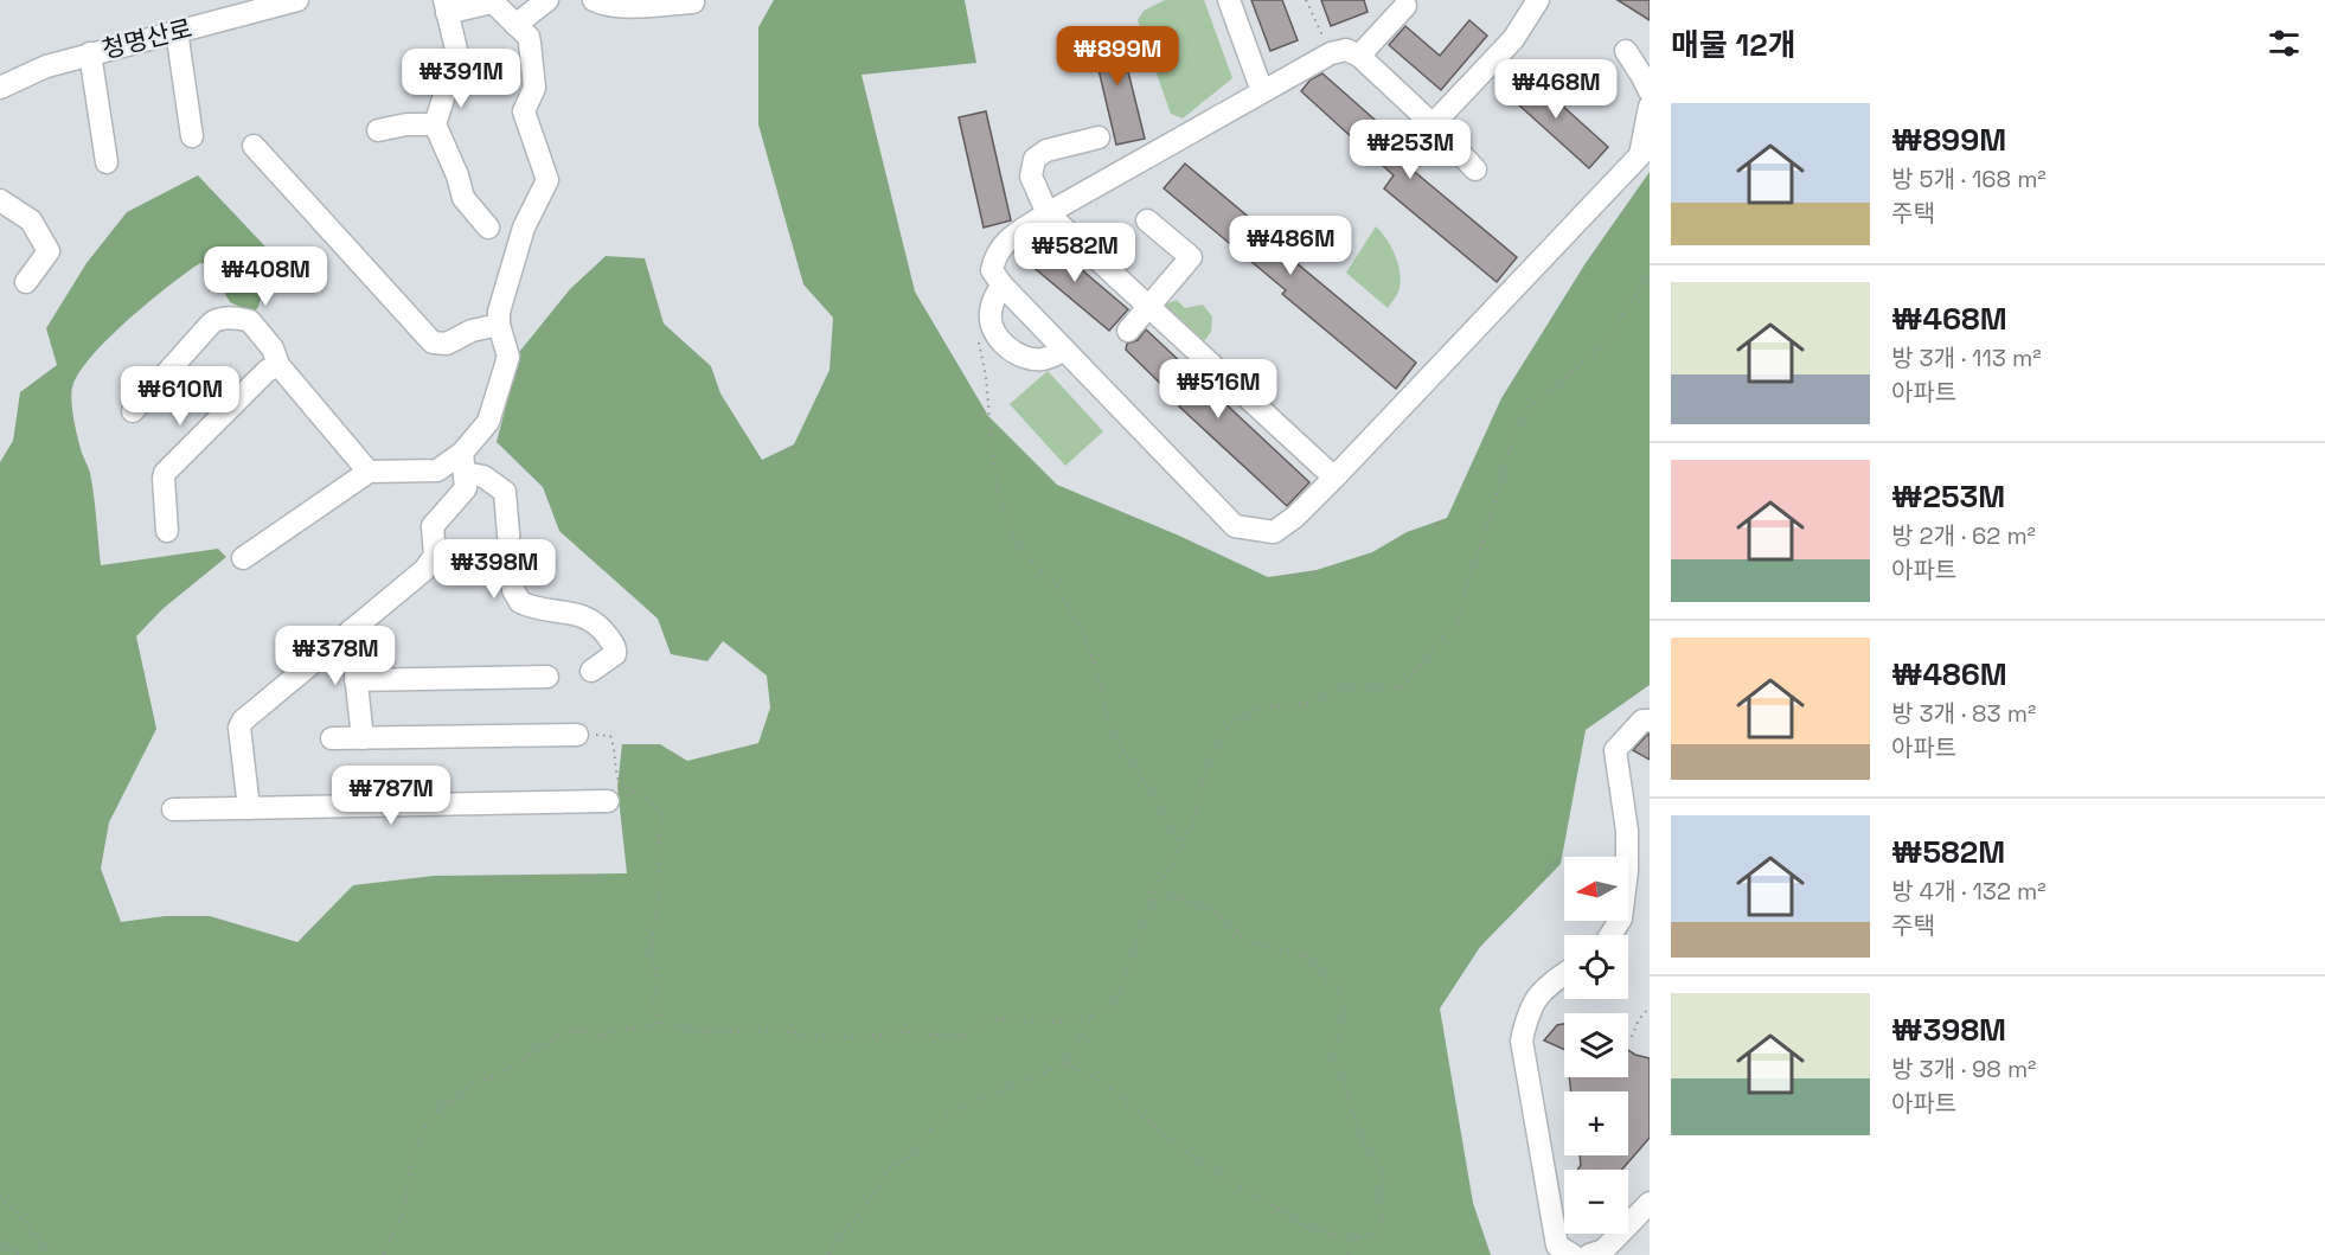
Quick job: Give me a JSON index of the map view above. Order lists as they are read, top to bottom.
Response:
{
  "streets": {
    "street": ["청명산로"]
  },
  "north": "left",
  "page": {
    "heading": "매물 12개",
    "price": [
      "₩899M",
      "₩391M",
      "₩468M",
      "₩253M",
      "₩486M",
      "₩582M",
      "₩408M",
      "₩516M",
      "₩610M",
      "₩398M",
      "₩378M",
      "₩787M"
    ],
    "list": [
      {
        "name": "₩899M",
        "note": "방 5개 · 168 m² · 주택"
      },
      {
        "name": "₩468M",
        "note": "방 3개 · 113 m² · 아파트"
      },
      {
        "name": "₩253M",
        "note": "방 2개 · 62 m² · 아파트"
      },
      {
        "name": "₩486M",
        "note": "방 3개 · 83 m² · 아파트"
      },
      {
        "name": "₩582M",
        "note": "방 4개 · 132 m² · 주택"
      },
      {
        "name": "₩398M",
        "note": "방 3개 · 98 m² · 아파트"
      }
    ],
    "map_buttons": ["+", "−"]
  }
}
